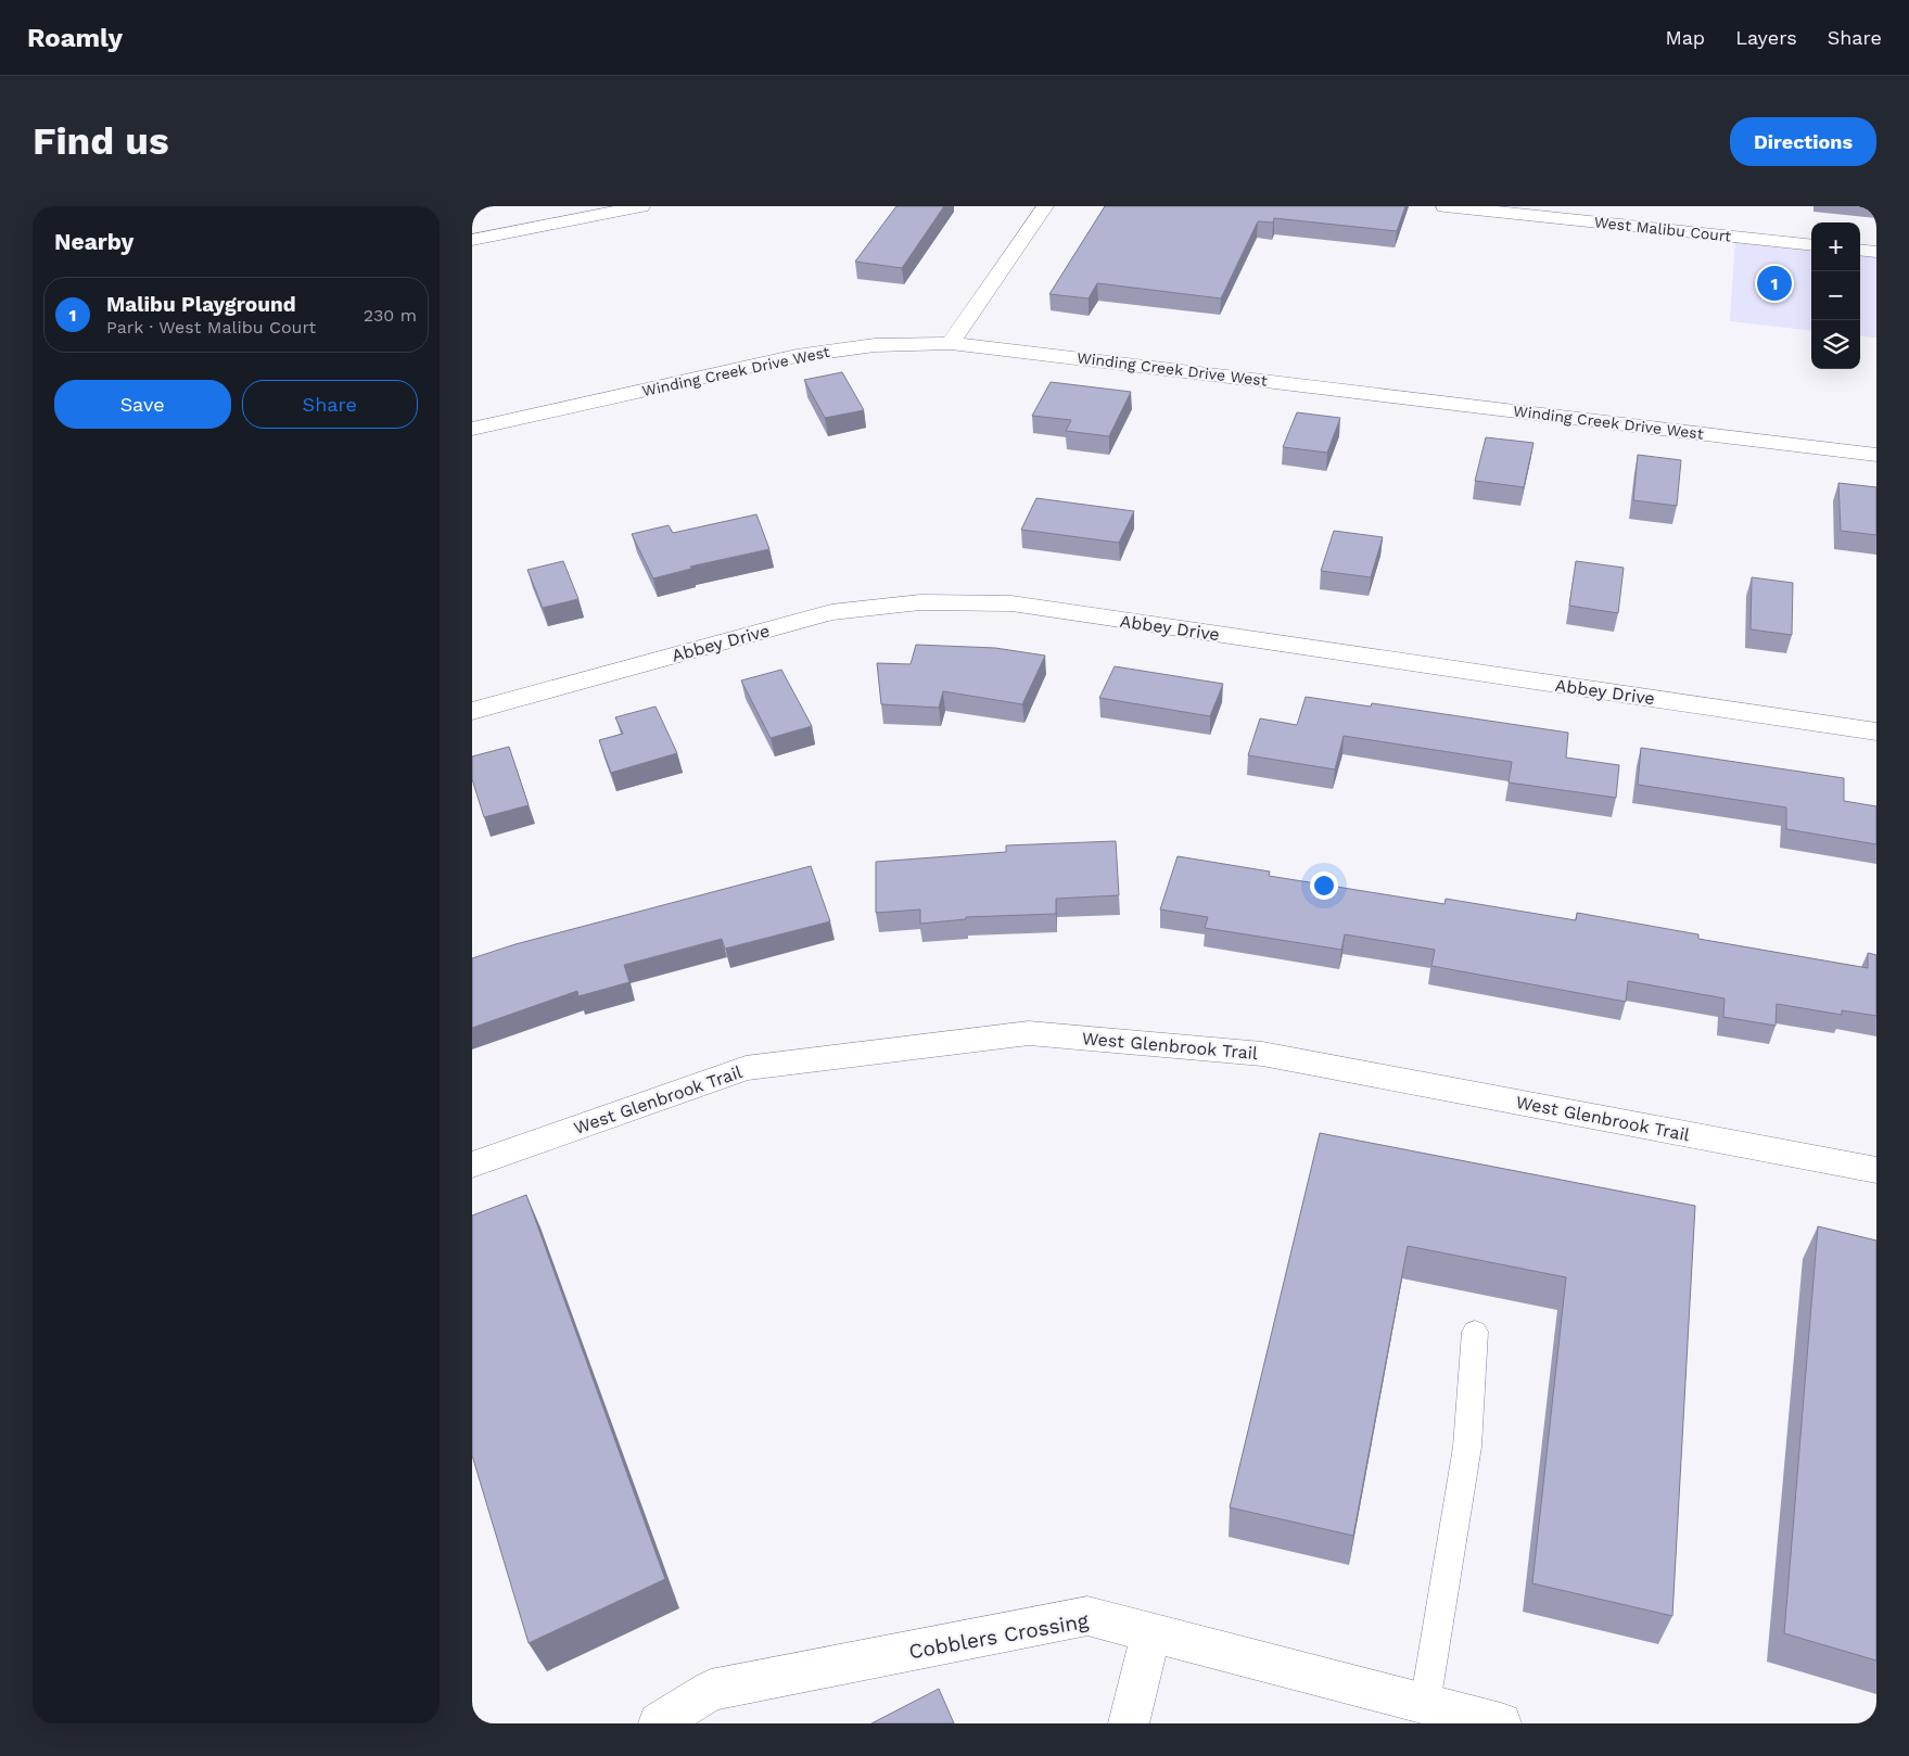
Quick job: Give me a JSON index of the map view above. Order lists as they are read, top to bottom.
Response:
{
  "streets": {
    "street": [
      "West Malibu Court",
      "Winding Creek Drive West",
      "Abbey Drive",
      "West Glenbrook Trail",
      "Cobblers Crossing"
    ]
  },
  "page": {
    "header": "Roamly",
    "nav": ["Map", "Layers", "Share"],
    "buttons": [
      "Directions",
      ["Save", "Share"]
    ],
    "title": "Find us",
    "heading": "Nearby",
    "map_buttons": ["+", "−"],
    "pins": "1",
    "list": [
      {
        "mark": "1",
        "name": "Malibu Playground",
        "note": "Park · West Malibu Court",
        "value": "230 m"
      }
    ]
  }
}
